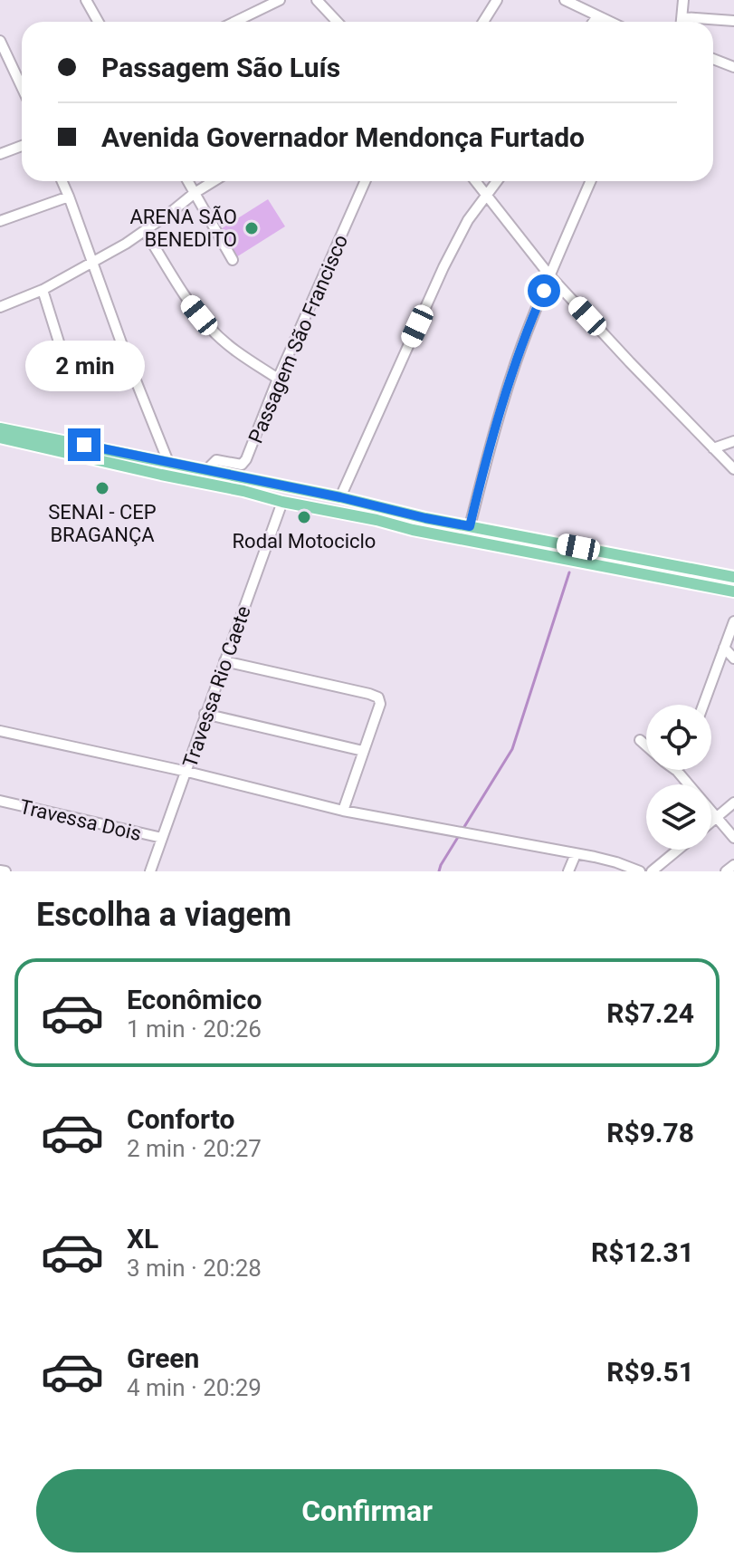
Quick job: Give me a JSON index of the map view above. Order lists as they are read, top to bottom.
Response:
{
  "streets": {
    "street": ["Passagem São Francisco", "Travessa Rio Caete", "Travessa Dois"]
  },
  "crossings": [
    ["Travessa Rio Caete", "Travessa Dois"]
  ],
  "places": ["ARENA SÃO BENEDITO", "SENAI - CEP BRAGANÇA", "Rodal Motociclo"],
  "page": {
    "banner": ["Passagem São Luís", "Avenida Governador Mendonça Furtado"],
    "bubble": "2 min",
    "heading": "Escolha a viagem",
    "list": [
      {
        "name": "Econômico",
        "note": "1 min · 20:26",
        "value": "R$7.24"
      },
      {
        "name": "Conforto",
        "note": "2 min · 20:27",
        "value": "R$9.78"
      },
      {
        "name": "XL",
        "note": "3 min · 20:28",
        "value": "R$12.31"
      },
      {
        "name": "Green",
        "note": "4 min · 20:29",
        "value": "R$9.51"
      }
    ],
    "buttons": "Confirmar"
  }
}
